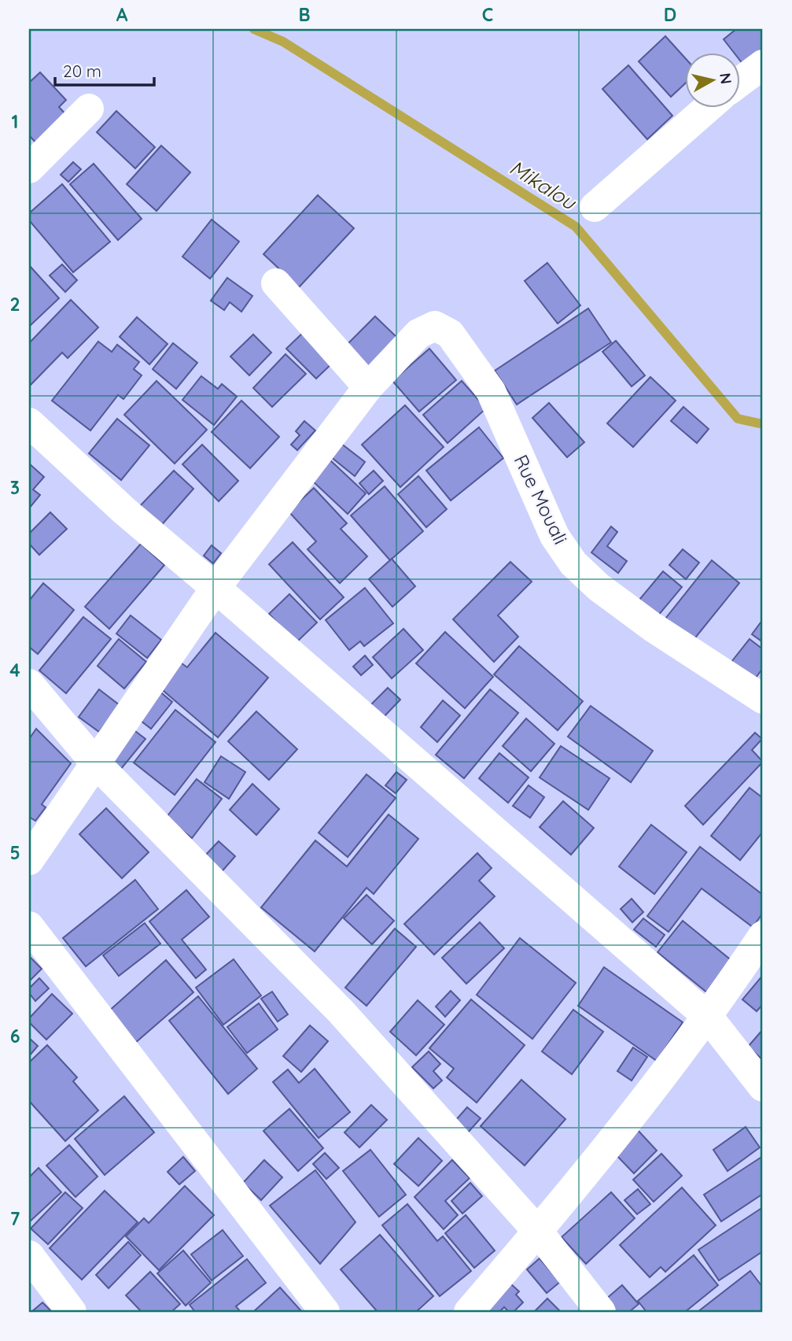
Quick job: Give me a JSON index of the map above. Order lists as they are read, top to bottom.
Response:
{
  "streets": {
    "street": ["Rue Mouali"]
  },
  "water": ["Mikalou"],
  "scale_bar": "20 m",
  "north": "right",
  "grid": {
    "columns": [
      "A",
      "B",
      "C",
      "D"
    ],
    "rows": [
      "1",
      "2",
      "3",
      "4",
      "5",
      "6",
      "7"
    ]
  }
}
